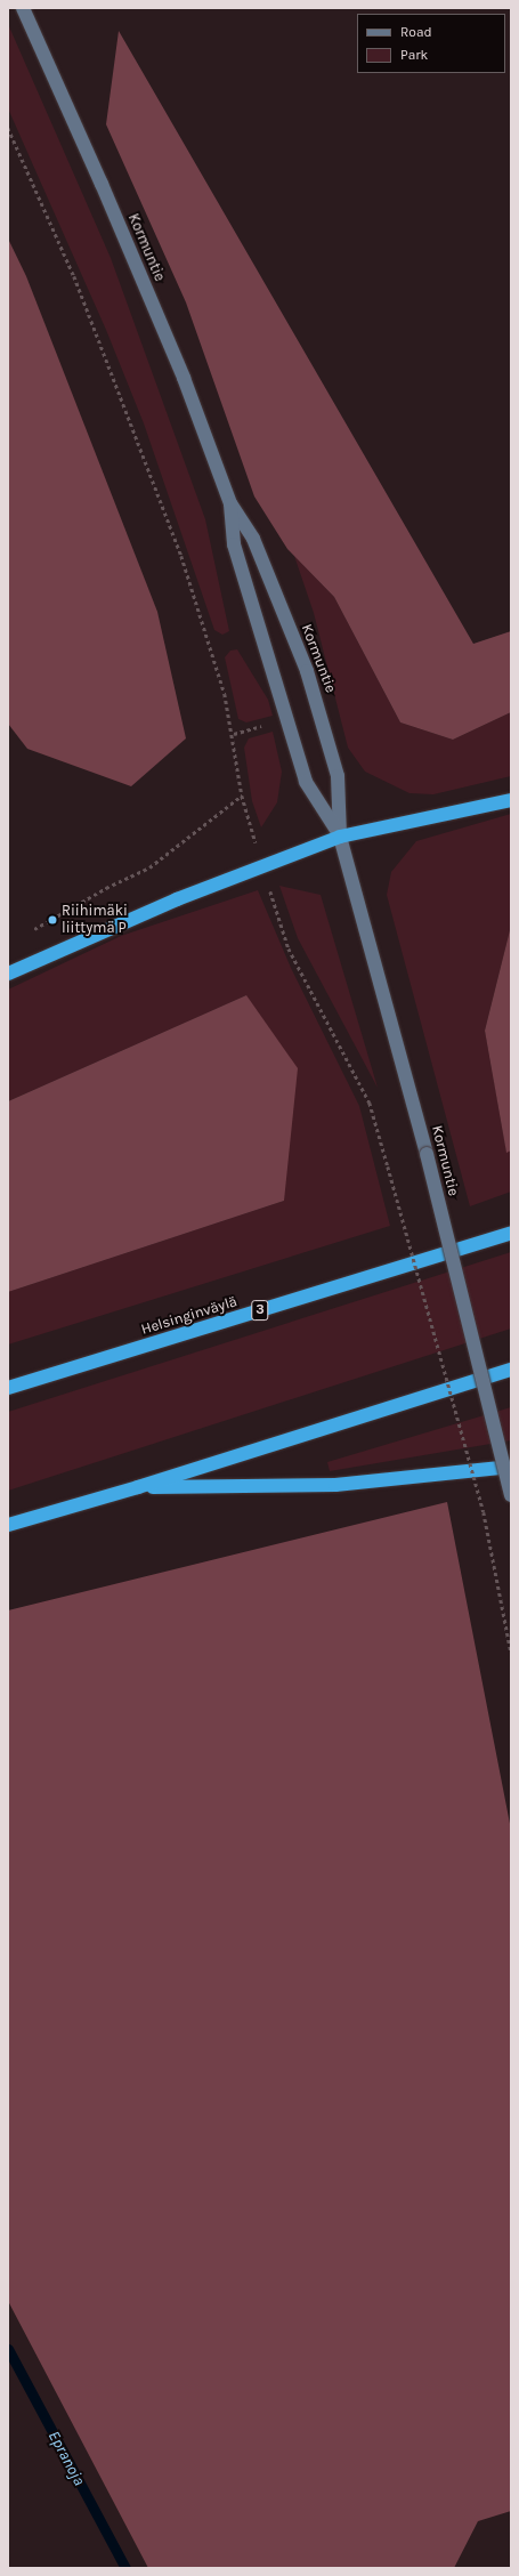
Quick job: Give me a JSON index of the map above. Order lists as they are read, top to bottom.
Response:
{
  "streets": {
    "highway": ["3", "Helsinginväylä"],
    "street": ["Kormuntie"]
  },
  "water": ["Epranoja"],
  "places": ["Riihimäki liittymä P"],
  "legend": ["Road", "Park"]
}
